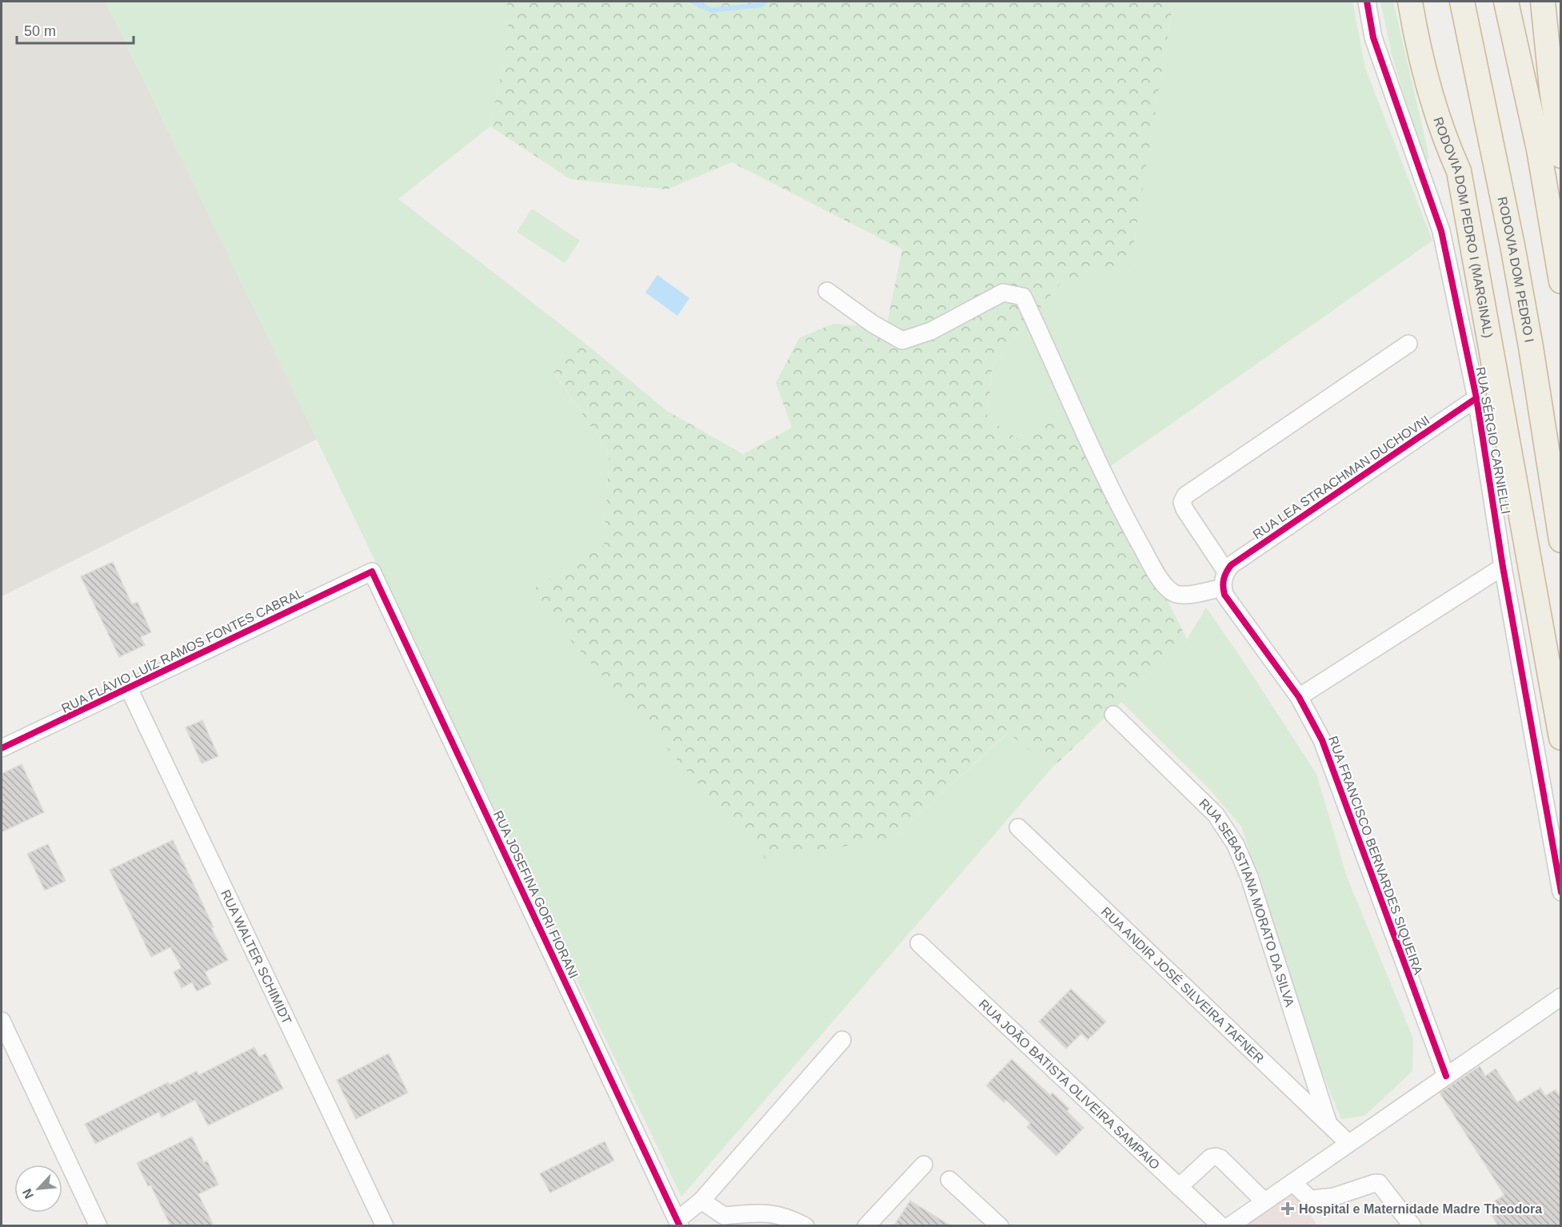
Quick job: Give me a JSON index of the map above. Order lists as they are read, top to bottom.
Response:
{
  "streets": {
    "highway": ["RODOVIA DOM PEDRO I (MARGINAL)", "RODOVIA DOM PEDRO I"],
    "street": [
      "RUA SÉRGIO CARNIELLI",
      "RUA LEA STRACHMAN DUCHOVNI",
      "RUA FLÁVIO LUÍZ RAMOS FONTES CABRAL",
      "RUA FRANCISCO BERNARDES SIQUEIRA",
      "RUA JOSEFINA GORI FIORANI",
      "RUA SEBASTIANA MORATO DA SILVA",
      "RUA WALTER SCHIMIDT",
      "RUA ANDIR JOSÉ SILVEIRA TAFNER",
      "RUA JOÃO BATISTA OLIVEIRA SAMPAIO"
    ]
  },
  "crossings": [
    ["RUA SÉRGIO CARNIELLI", "RUA LEA STRACHMAN DUCHOVNI"],
    ["RUA LEA STRACHMAN DUCHOVNI", "RUA FRANCISCO BERNARDES SIQUEIRA"],
    ["RUA FLÁVIO LUÍZ RAMOS FONTES CABRAL", "RUA JOSEFINA GORI FIORANI"],
    ["RUA FLÁVIO LUÍZ RAMOS FONTES CABRAL", "RUA WALTER SCHIMIDT"],
    ["RUA SEBASTIANA MORATO DA SILVA", "RUA ANDIR JOSÉ SILVEIRA TAFNER"]
  ],
  "places": {
    "health": ["Hospital e Maternidade Madre Theodora"]
  },
  "scale_bar": "50 m",
  "north": "bottom left"
}
